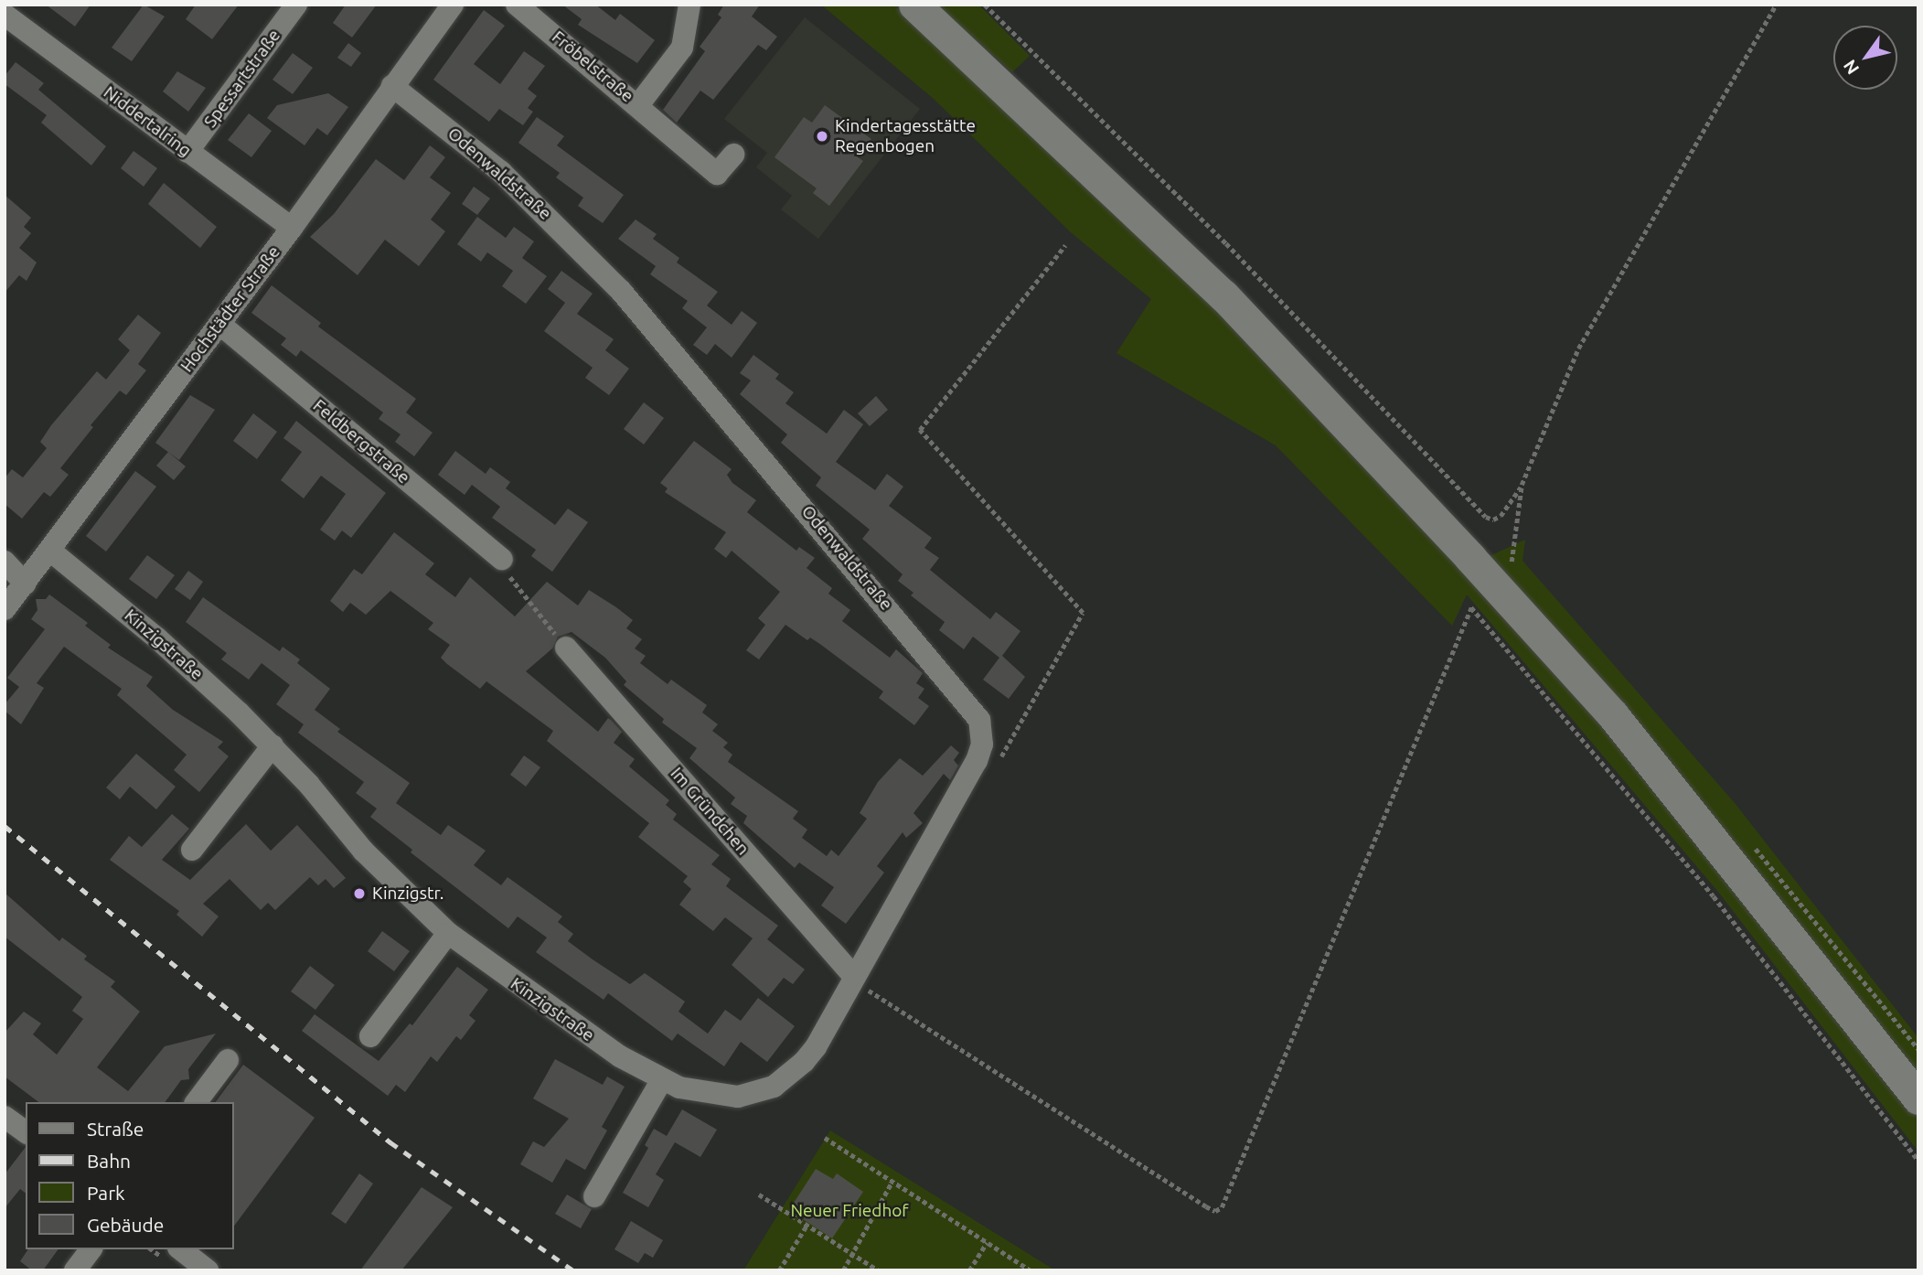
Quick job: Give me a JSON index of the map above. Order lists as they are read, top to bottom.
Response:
{
  "streets": {
    "street": [
      "Fröbelstraße",
      "Spessartstraße",
      "Niddertalring",
      "Odenwaldstraße",
      "Hochstädter Straße",
      "Feldbergstraße",
      "Kinzigstraße",
      "Im Gründchen"
    ]
  },
  "crossings": [
    ["Spessartstraße", "Niddertalring"],
    ["Niddertalring", "Hochstädter Straße"],
    ["Odenwaldstraße", "Hochstädter Straße"],
    ["Odenwaldstraße", "Kinzigstraße"],
    ["Odenwaldstraße", "Im Gründchen"],
    ["Hochstädter Straße", "Feldbergstraße"],
    ["Hochstädter Straße", "Kinzigstraße"]
  ],
  "parks": ["Neuer Friedhof"],
  "places": ["Kindertagesstätte Regenbogen", "Kinzigstr."],
  "legend": [
    "Straße",
    "Bahn",
    "Park",
    "Gebäude"
  ],
  "north": "bottom left"
}
